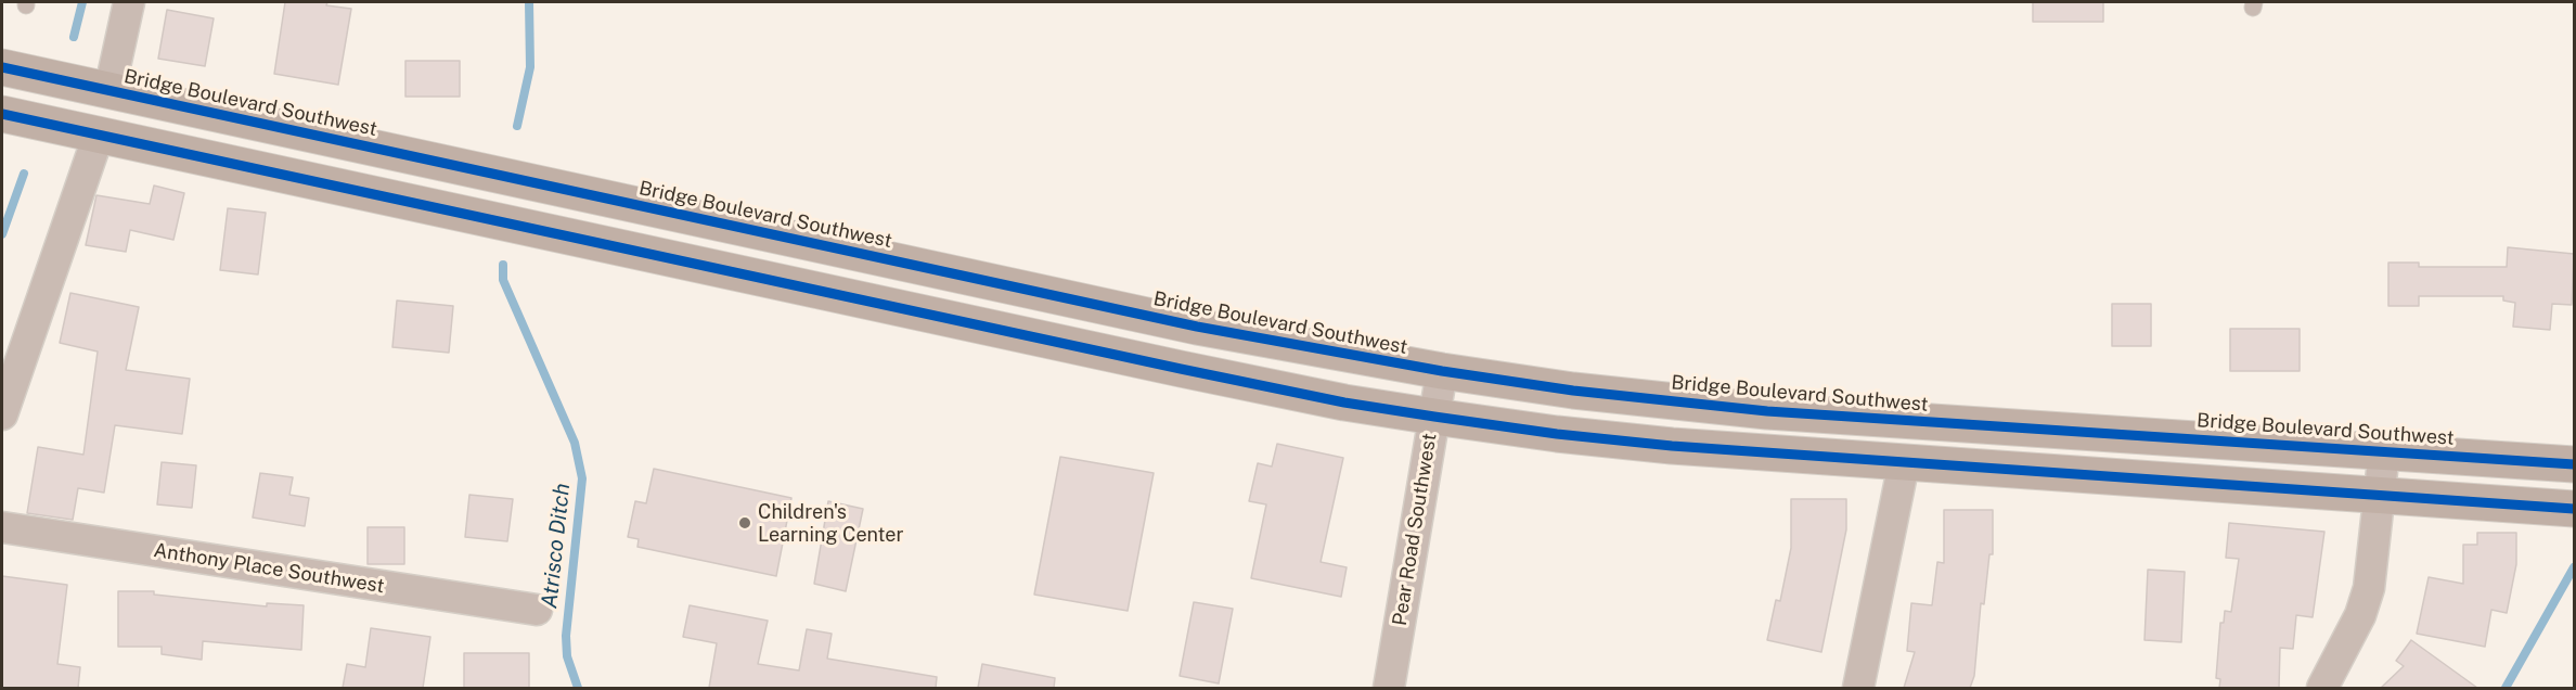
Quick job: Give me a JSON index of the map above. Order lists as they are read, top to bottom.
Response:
{
  "streets": {
    "main road": ["Bridge Boulevard Southwest"],
    "street": ["Pear Road Southwest", "Anthony Place Southwest"]
  },
  "crossings": [
    ["Bridge Boulevard Southwest", "Pear Road Southwest"]
  ],
  "water": ["Atrisco Ditch"],
  "places": ["Children's Learning Center"]
}
